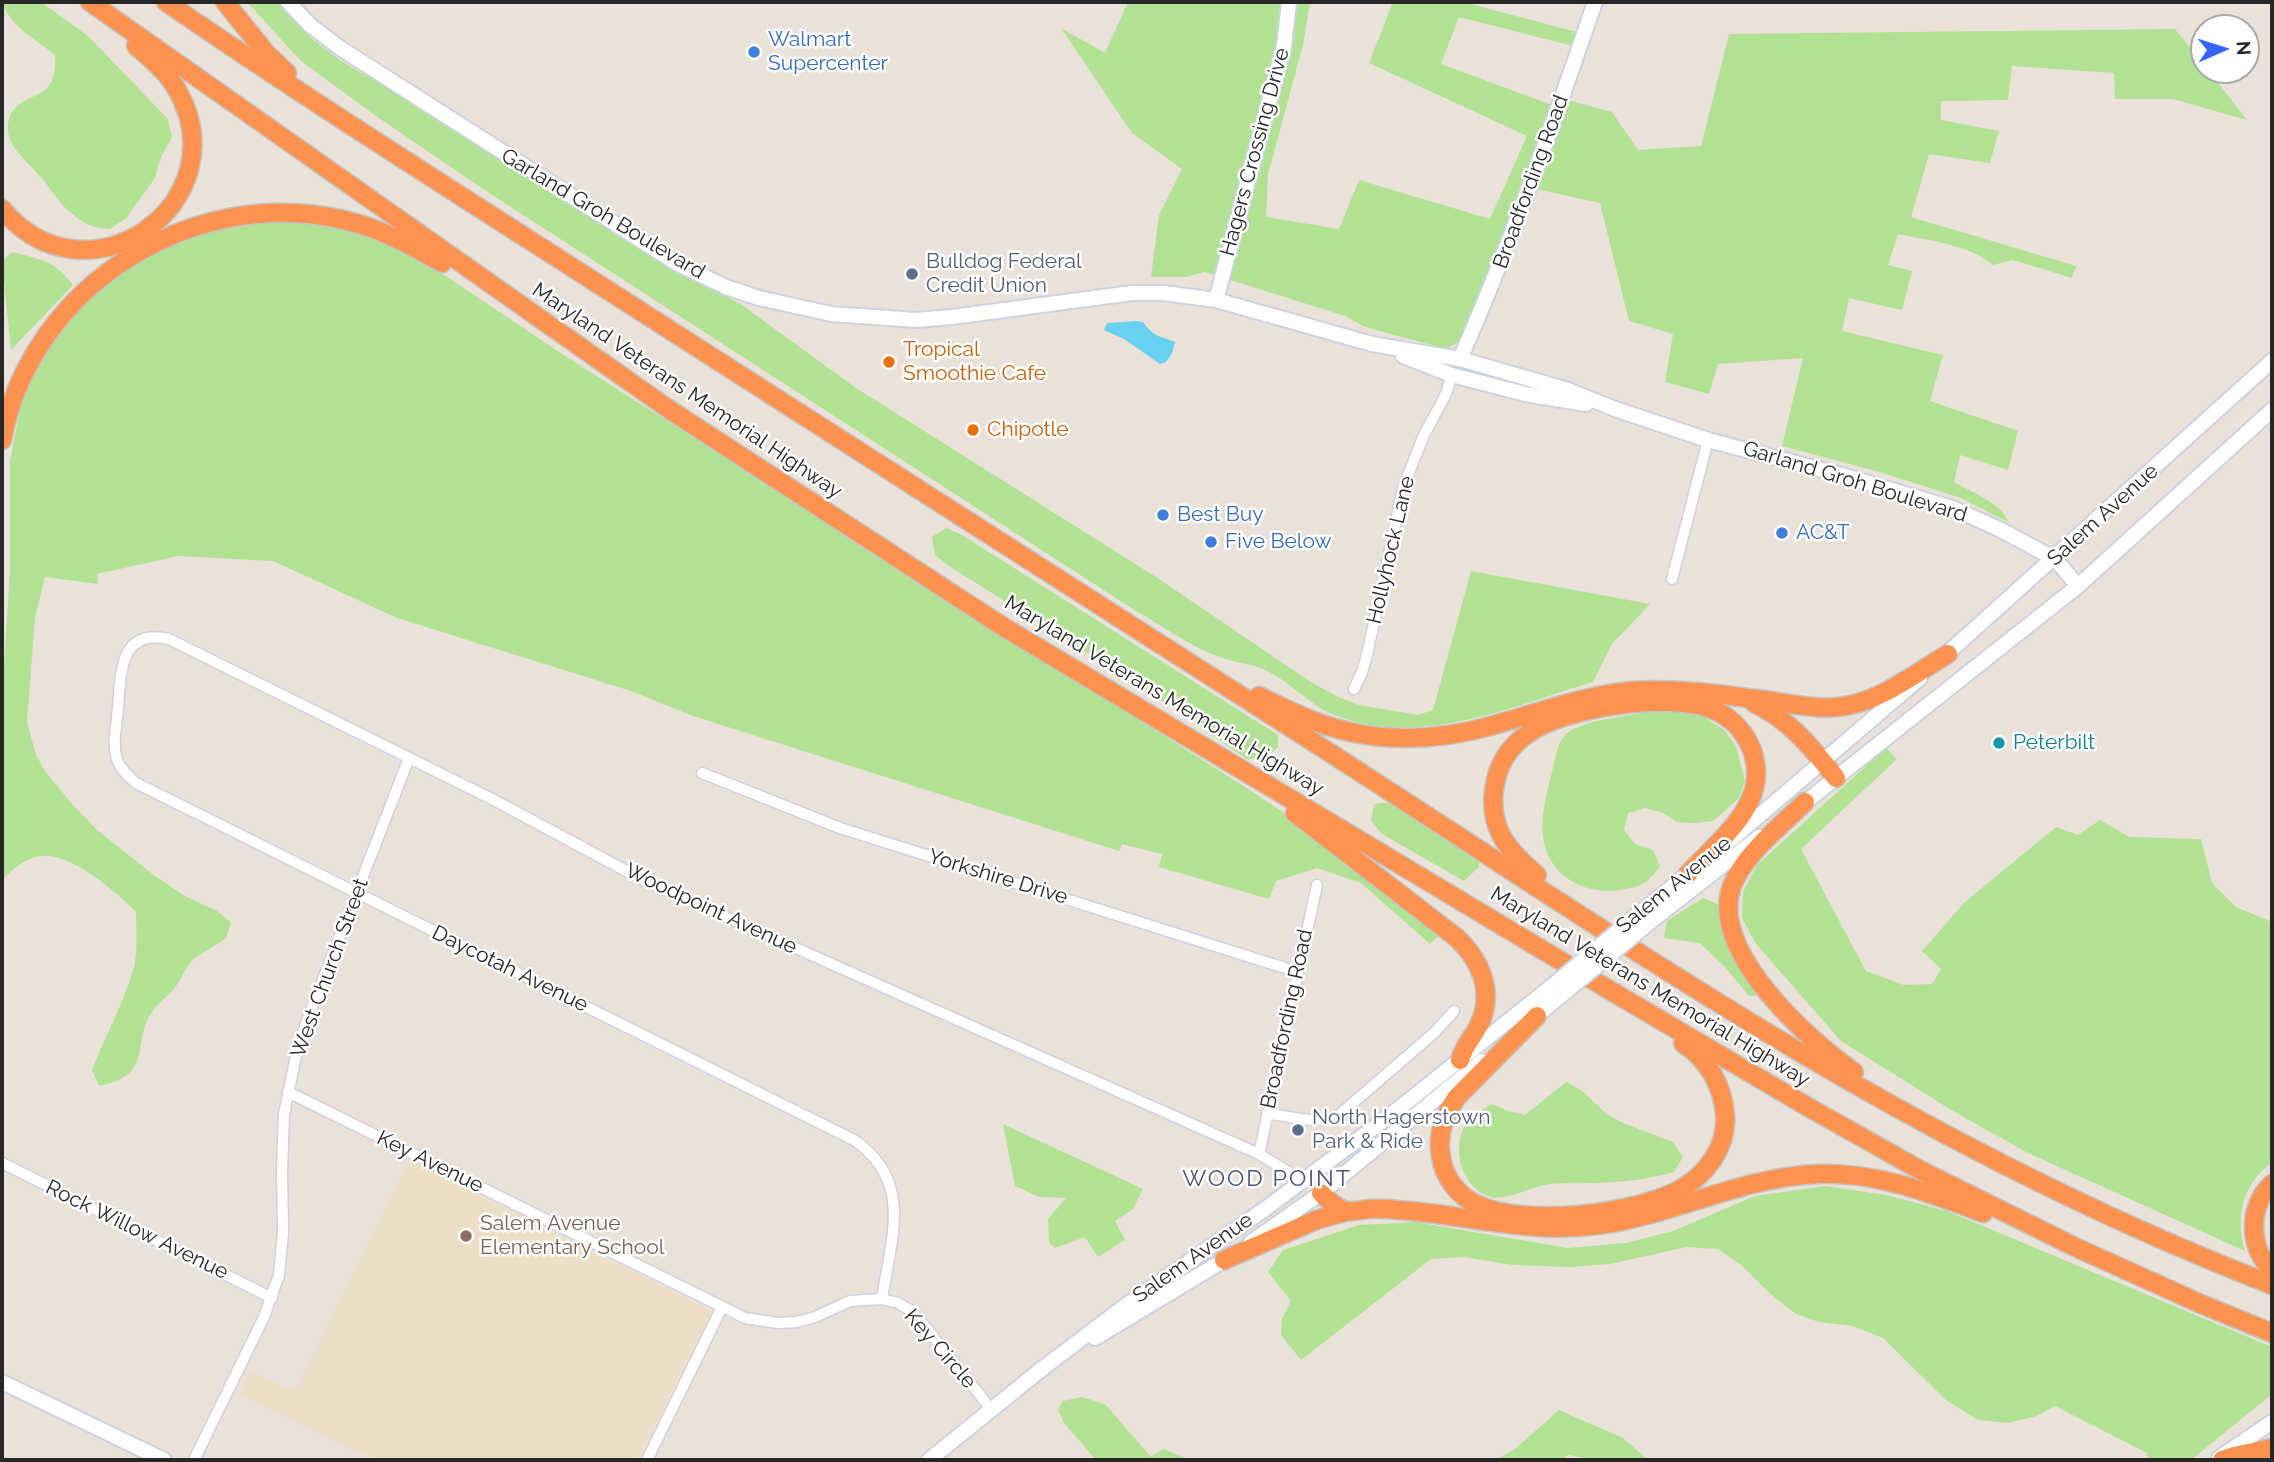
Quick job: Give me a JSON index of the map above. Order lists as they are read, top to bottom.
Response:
{
  "streets": {
    "highway": ["Maryland Veterans Memorial Highway"],
    "main road": [
      "Hagers Crossing Drive",
      "Broadfording Road",
      "Garland Groh Boulevard",
      "Salem Avenue"
    ],
    "street": [
      "Hollyhock Lane",
      "Yorkshire Drive",
      "Woodpoint Avenue",
      "West Church Street",
      "Daycotah Avenue",
      "Key Avenue",
      "Rock Willow Avenue",
      "Key Circle"
    ]
  },
  "crossings": [
    ["Hagers Crossing Drive", "Garland Groh Boulevard"],
    ["Broadfording Road", "Garland Groh Boulevard"],
    ["Broadfording Road", "Yorkshire Drive"],
    ["Broadfording Road", "Woodpoint Avenue"],
    ["Garland Groh Boulevard", "Salem Avenue"],
    ["Garland Groh Boulevard", "Hollyhock Lane"],
    ["Salem Avenue", "Woodpoint Avenue"],
    ["Salem Avenue", "Key Circle"],
    ["Woodpoint Avenue", "West Church Street"],
    ["Woodpoint Avenue", "Daycotah Avenue"],
    ["West Church Street", "Daycotah Avenue"],
    ["West Church Street", "Key Avenue"],
    ["West Church Street", "Rock Willow Avenue"],
    ["Daycotah Avenue", "Key Circle"],
    ["Key Avenue", "Key Circle"]
  ],
  "districts": ["WOOD POINT"],
  "places": [
    "Walmart Supercenter",
    "Bulldog Federal Credit Union",
    "Tropical Smoothie Cafe",
    "Chipotle",
    "Best Buy",
    "AC&T",
    "Five Below",
    "Peterbilt",
    "North Hagerstown Park & Ride",
    "Salem Avenue Elementary School"
  ],
  "north": "right"
}
